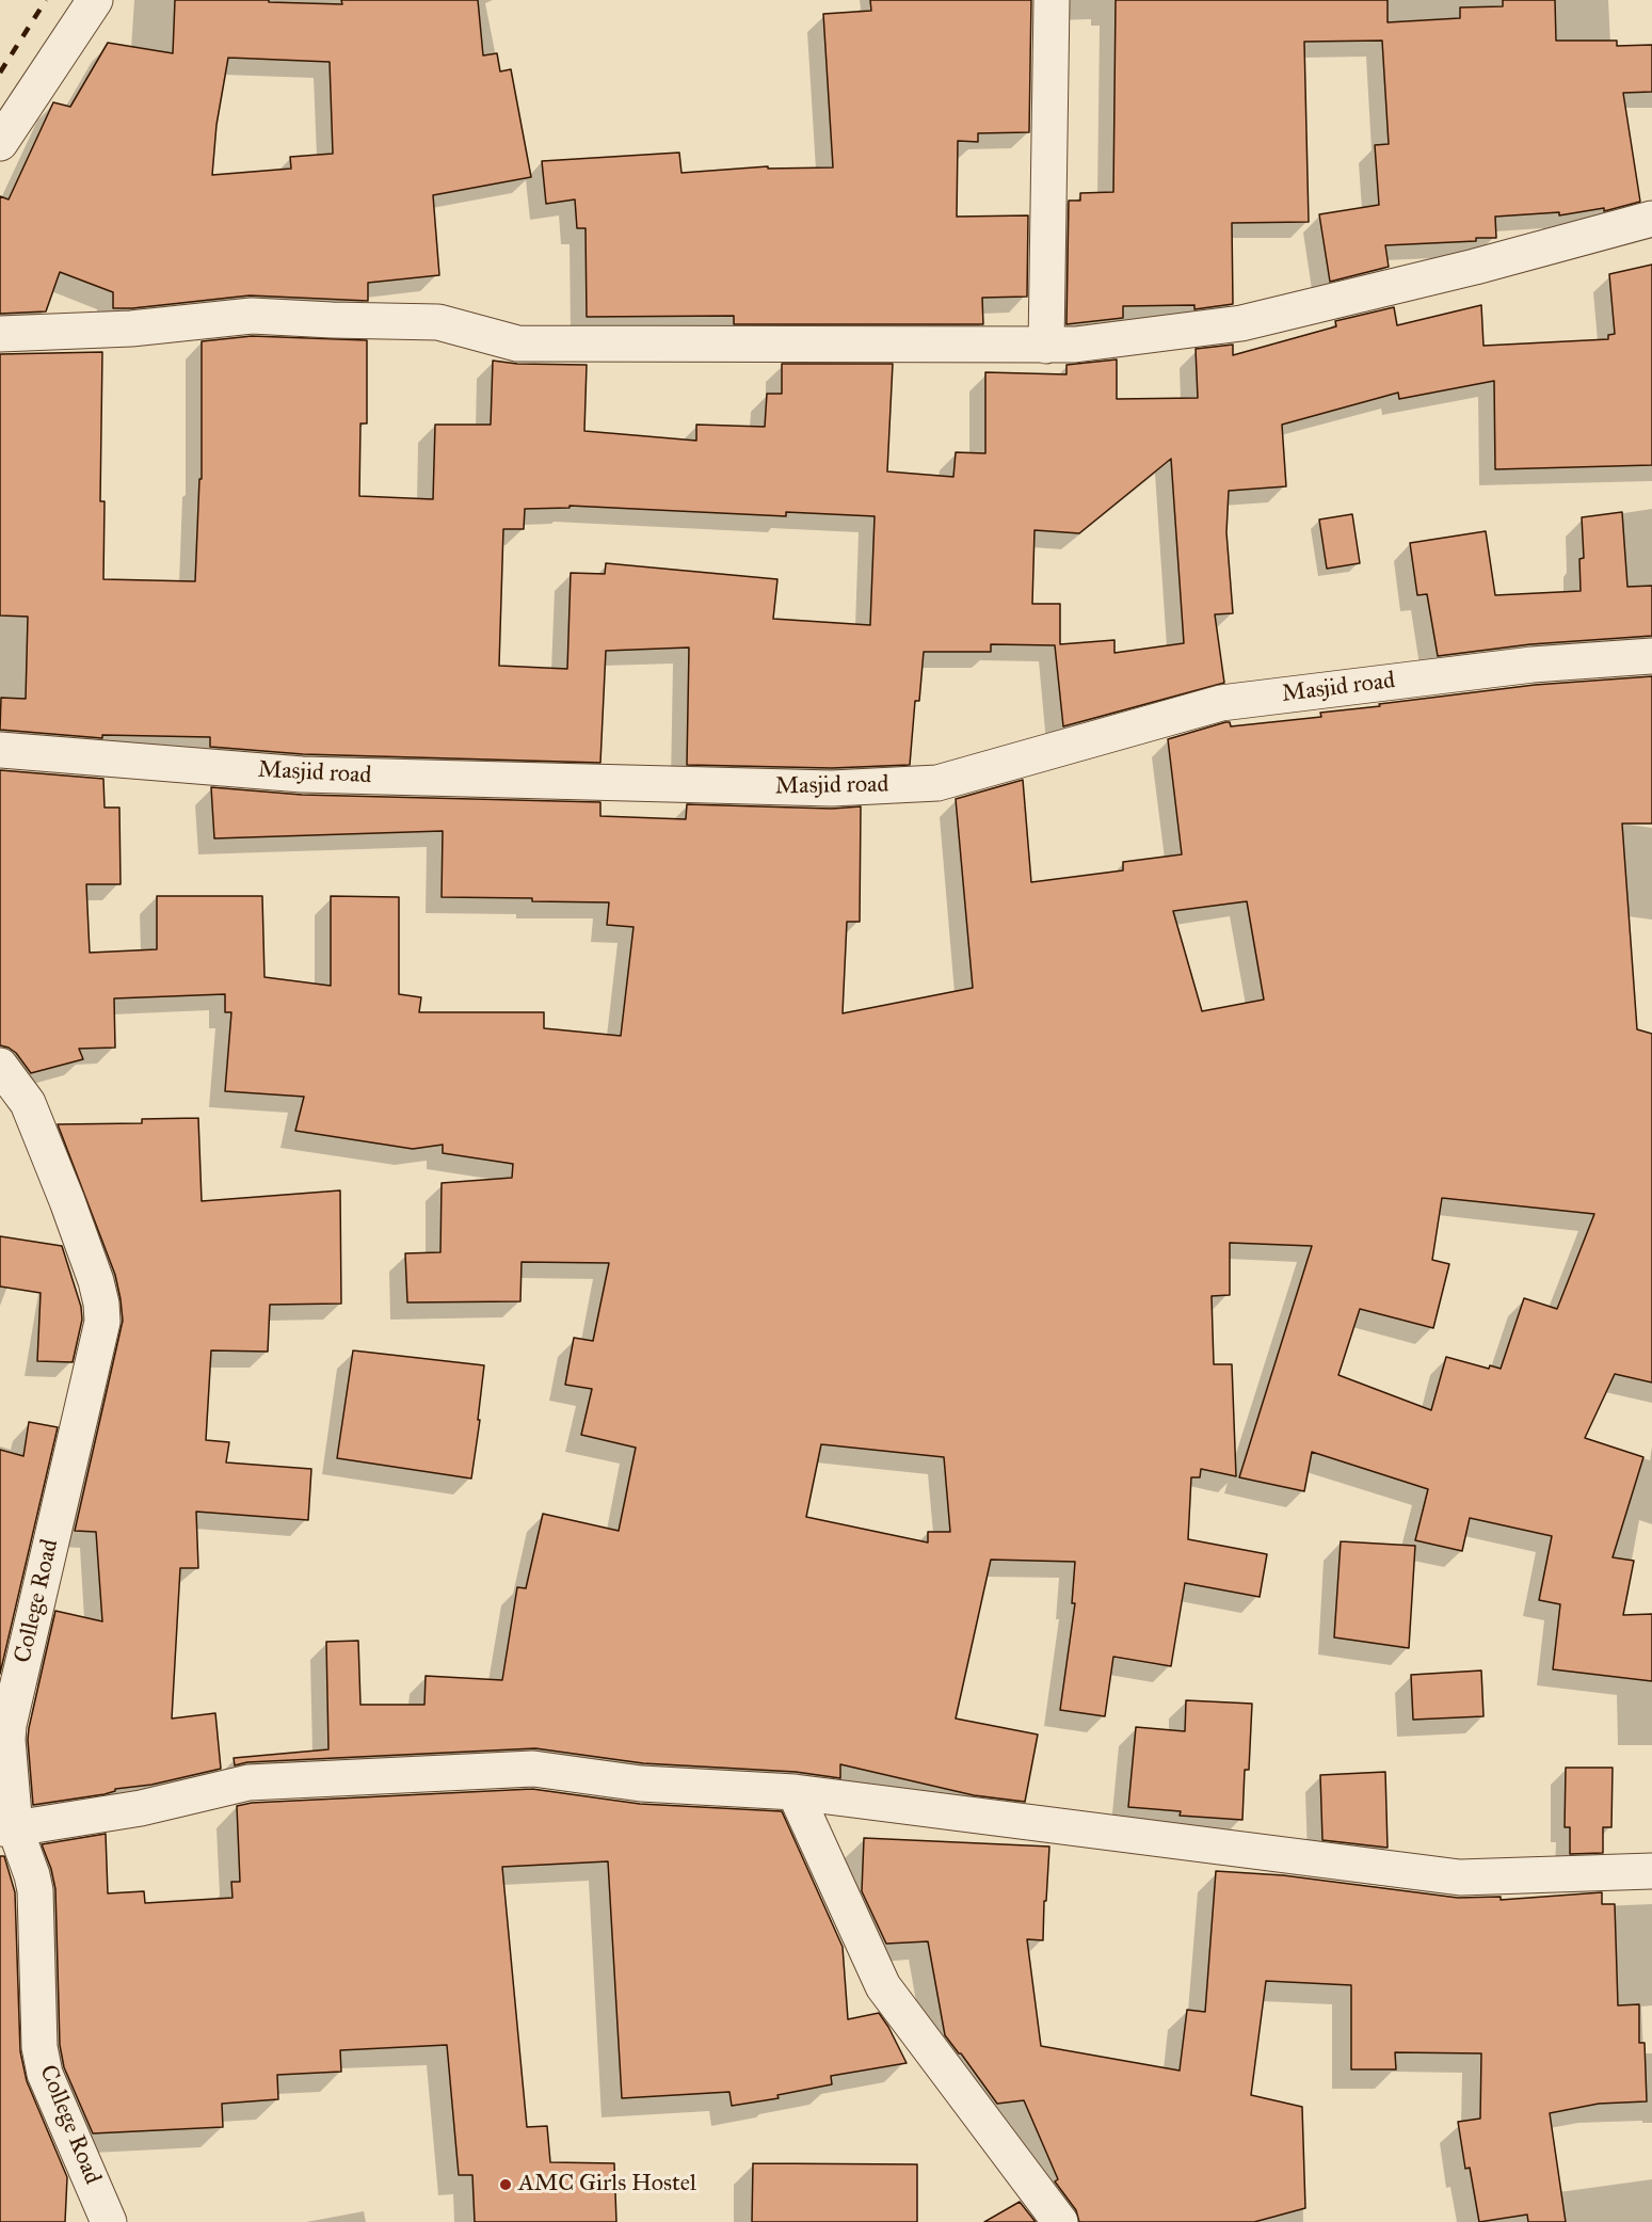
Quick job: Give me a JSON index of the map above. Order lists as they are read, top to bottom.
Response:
{
  "streets": {
    "street": ["Masjid road", "College Road"]
  },
  "places": ["AMC Girls Hostel"]
}
